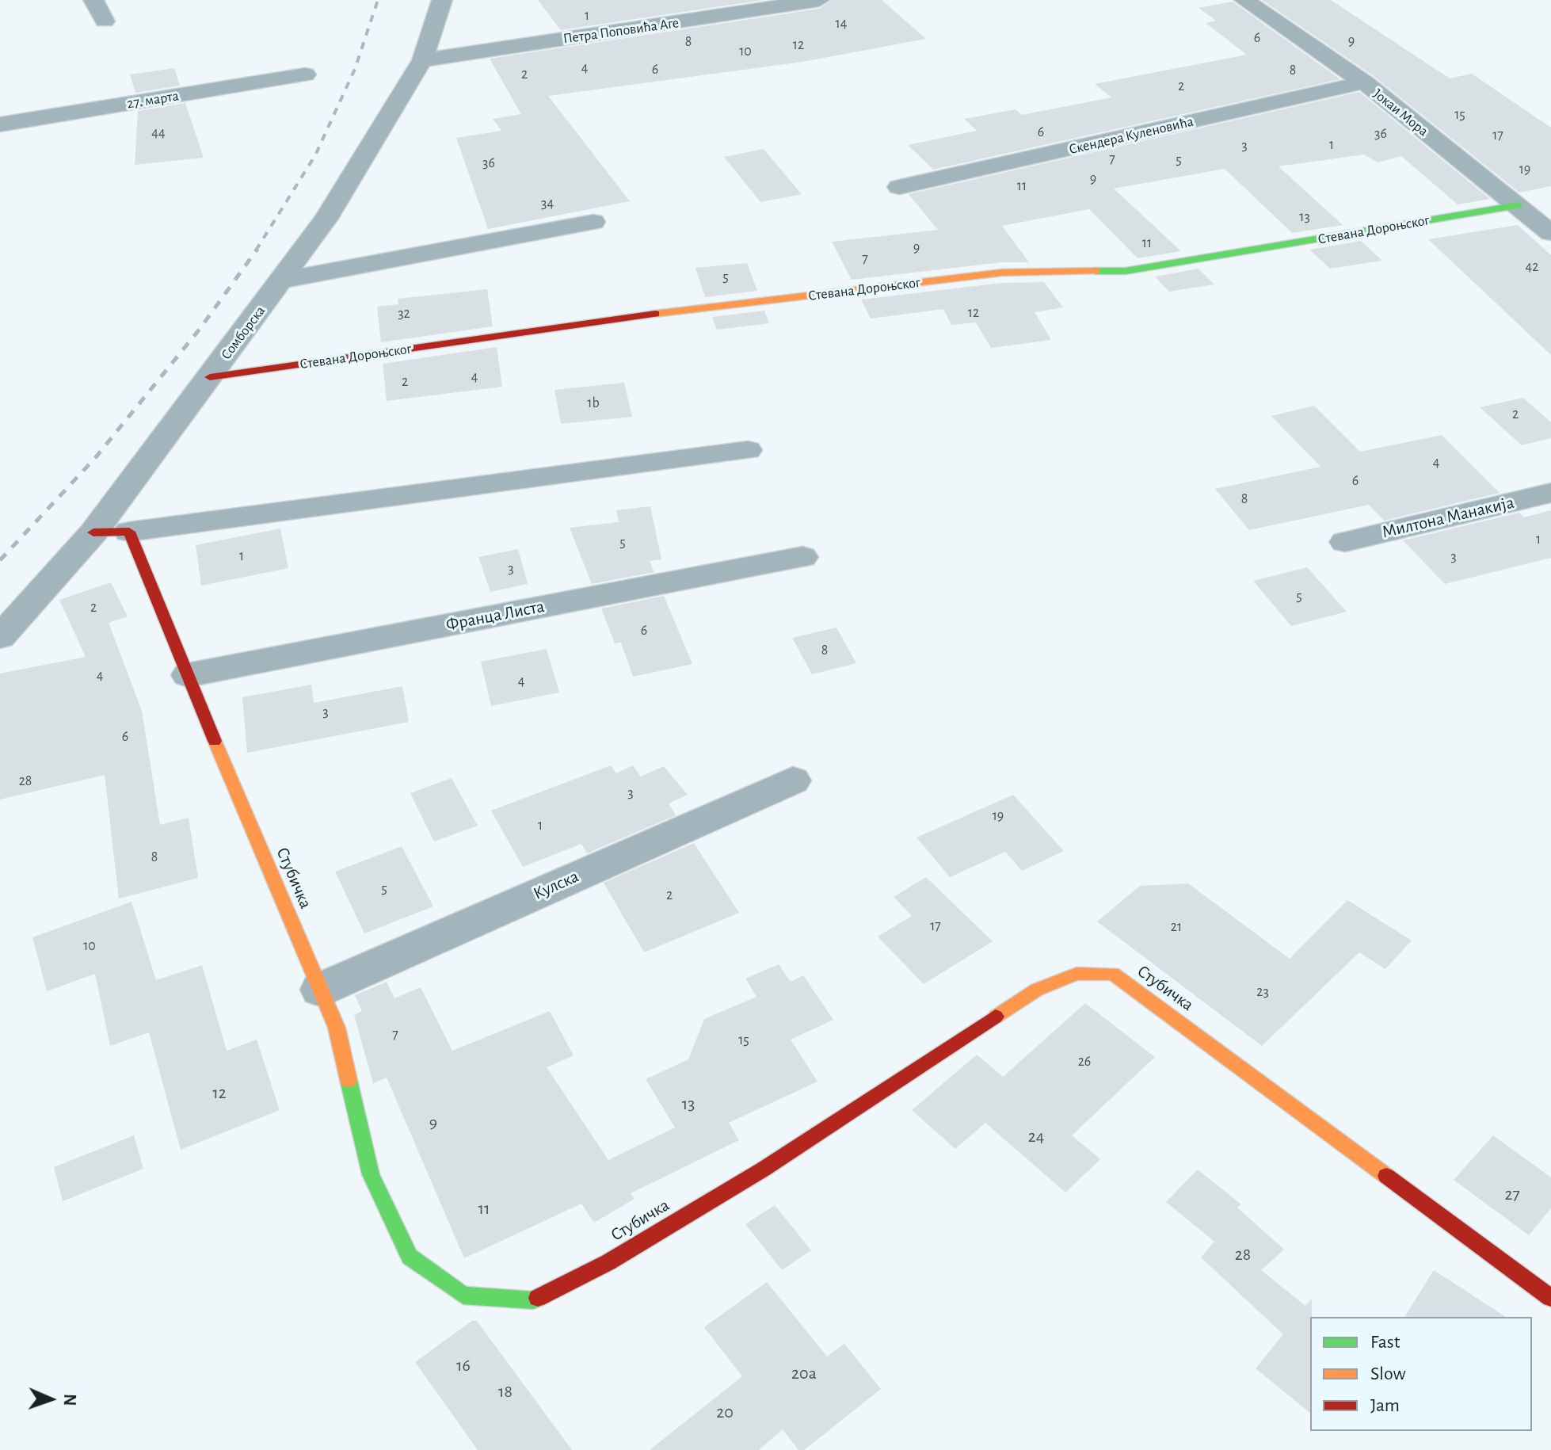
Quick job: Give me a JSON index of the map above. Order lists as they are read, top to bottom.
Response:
{
  "streets": {
    "street": [
      "Петра Поповића Аге",
      "27. марта",
      "Јокаи Мора",
      "Скендера Куленовића",
      "Стевана Дороњског",
      "Сомборска",
      "Милтона Манакија",
      "Франца Листа",
      "Стубичка",
      "Кулска"
    ]
  },
  "crossings": [
    ["Петра Поповића Аге", "Сомборска"],
    ["Јокаи Мора", "Скендера Куленовића"],
    ["Јокаи Мора", "Стевана Дороњског"],
    ["Стевана Дороњског", "Сомборска"],
    ["Франца Листа", "Стубичка"],
    ["Стубичка", "Кулска"]
  ],
  "house_numbers": [
    "1",
    "14",
    "6",
    "9",
    "8",
    "12",
    "10",
    "4",
    "6",
    "8",
    "2",
    "2",
    "15",
    "6",
    "44",
    "36",
    "17",
    "1",
    "3",
    "7",
    "5",
    "36",
    "19",
    "9",
    "11",
    "34",
    "13",
    "11",
    "9",
    "7",
    "42",
    "5",
    "12",
    "32",
    "4",
    "2",
    "1b",
    "2",
    "4",
    "6",
    "8",
    "1",
    "5",
    "1",
    "3",
    "3",
    "5",
    "2",
    "6",
    "8",
    "4",
    "4",
    "3",
    "6",
    "28",
    "3",
    "19",
    "1",
    "8",
    "5",
    "2",
    "17",
    "21",
    "10",
    "23",
    "7",
    "15",
    "26",
    "12",
    "13",
    "9",
    "24",
    "27",
    "11",
    "28",
    "16",
    "20a",
    "18",
    "20"
  ],
  "legend": ["Fast", "Slow", "Jam"],
  "north": "right"
}
